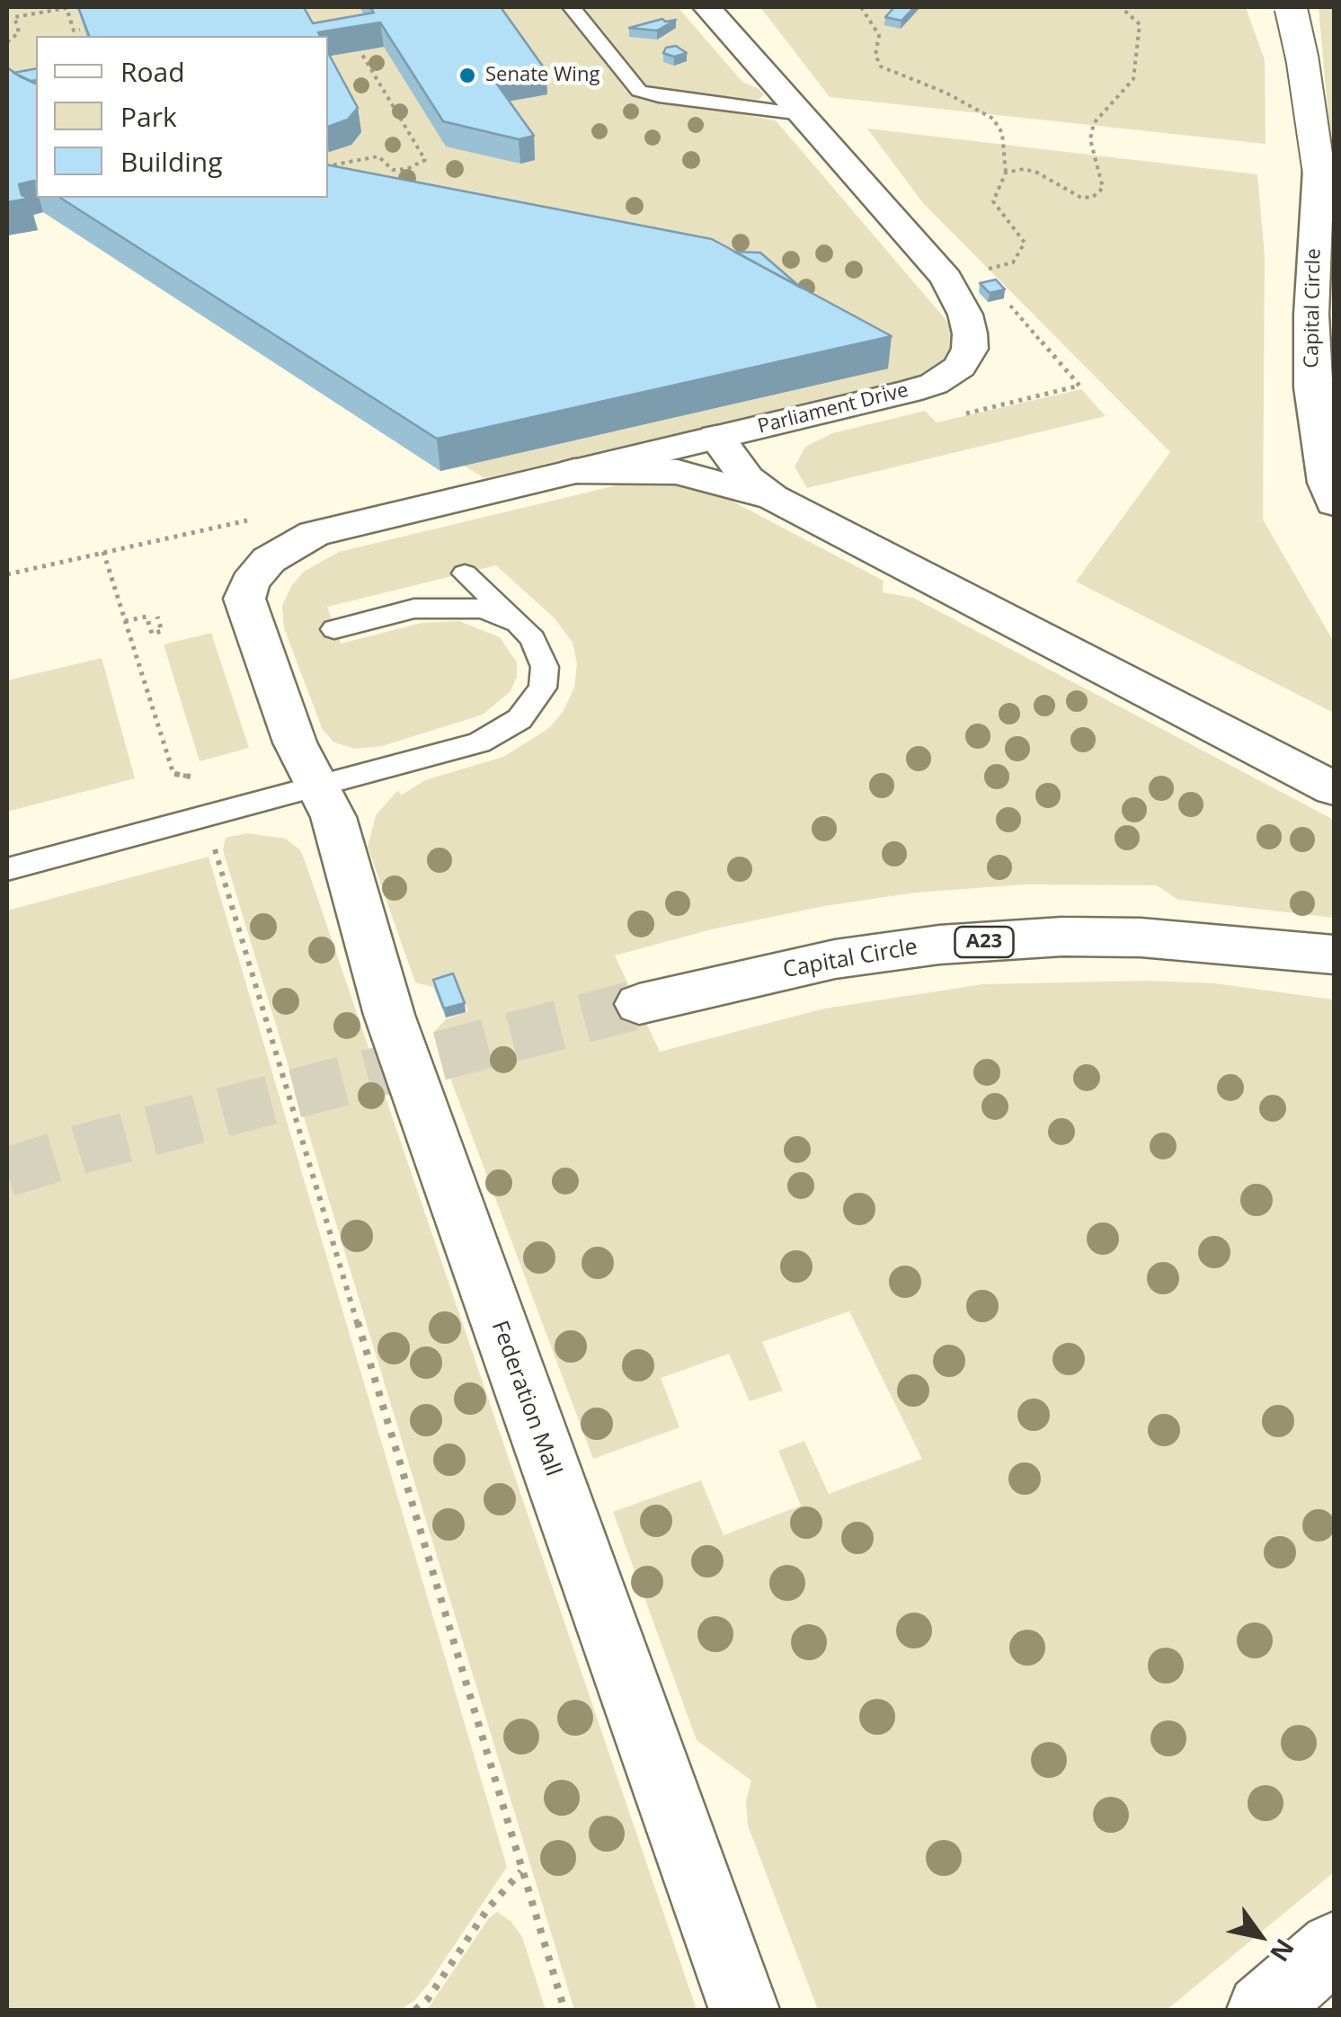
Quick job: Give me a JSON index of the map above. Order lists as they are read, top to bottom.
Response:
{
  "streets": {
    "main road": [
      "Capital Circle",
      "Parliament Drive",
      "A23",
      "Federation Mall"
    ]
  },
  "crossings": [
    ["Parliament Drive", "Federation Mall"]
  ],
  "places": ["Senate Wing"],
  "legend": ["Road", "Park", "Building"],
  "north": "bottom right"
}
